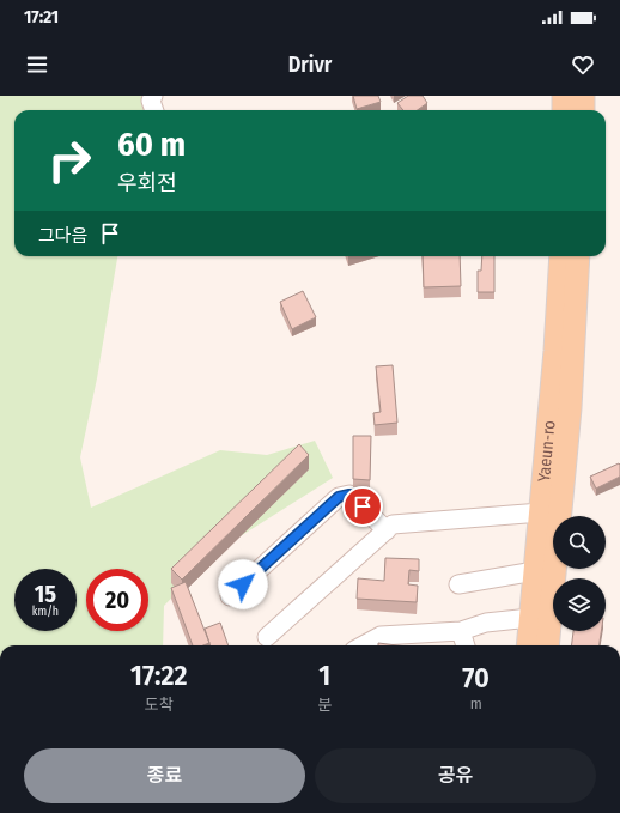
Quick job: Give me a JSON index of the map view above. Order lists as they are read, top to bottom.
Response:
{
  "streets": {
    "main road": ["Yaeun-ro"]
  },
  "page": {
    "status": "17:21",
    "header": "Drivr",
    "turn": ["60 m", "우회전"],
    "then": "그다음",
    "speed": "15 km/h",
    "limit": "20",
    "eta": [
      "17:22",
      "도착",
      "1",
      "분",
      "70",
      "m"
    ],
    "buttons": ["종료", "공유"]
  }
}
